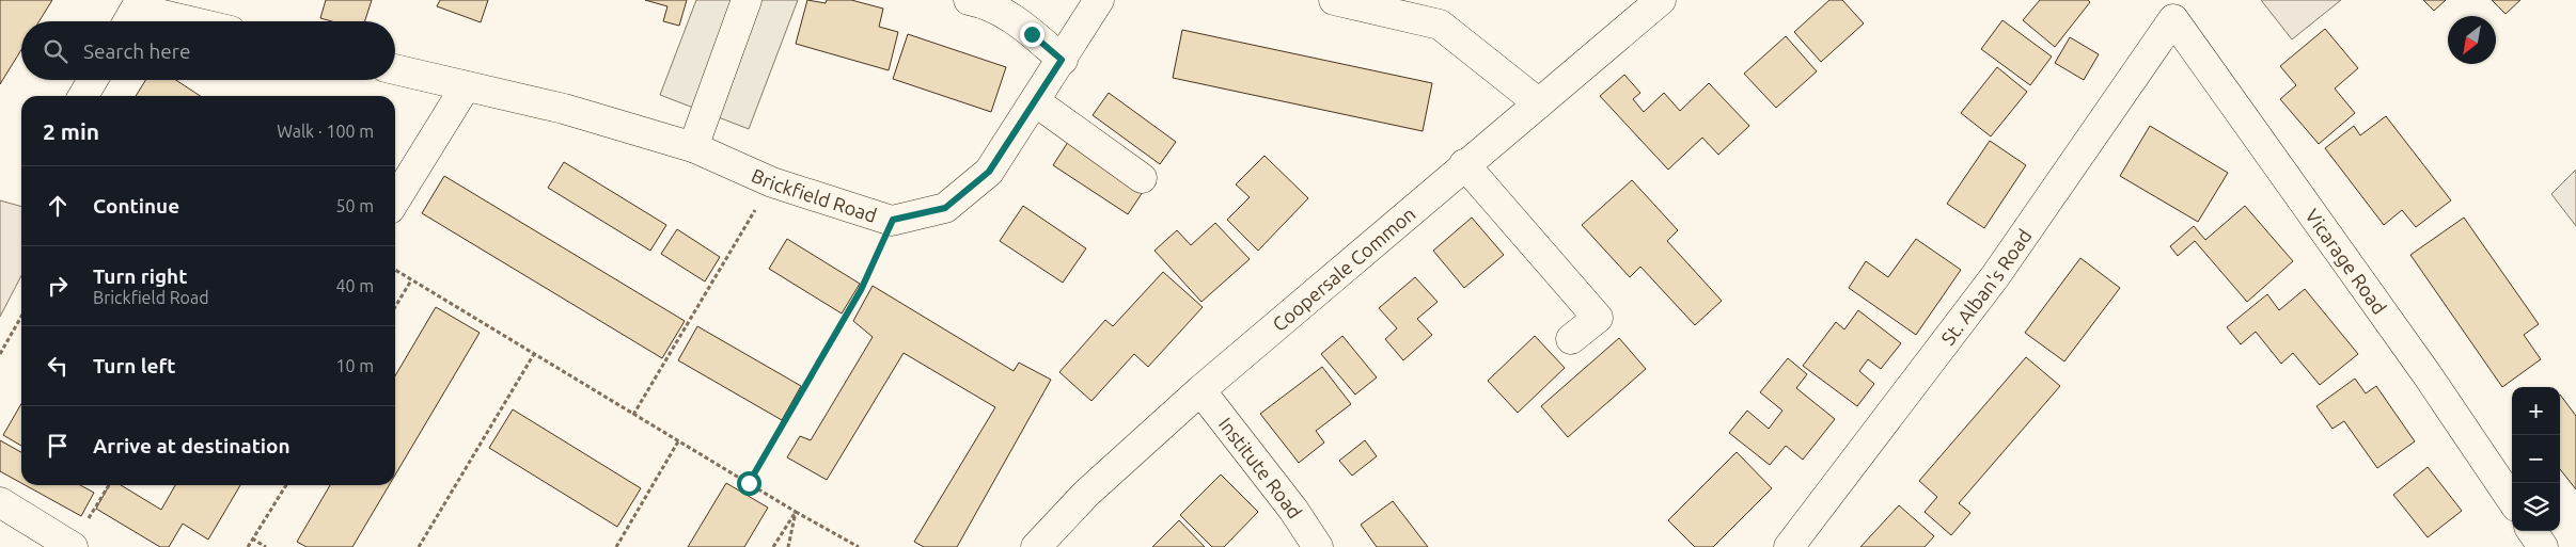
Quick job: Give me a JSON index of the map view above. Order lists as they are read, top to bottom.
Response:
{
  "streets": {
    "street": [
      "Brickfield Road",
      "Vicarage Road",
      "Coopersale Common",
      "St. Alban's Road",
      "Institute Road"
    ]
  },
  "crossings": [
    ["Vicarage Road", "St. Alban's Road"],
    ["Coopersale Common", "Institute Road"]
  ],
  "north": "bottom left",
  "page": {
    "search": "Search here",
    "heading": ["2 min", "Walk · 100 m"],
    "list": [
      ["Continue", "50 m"],
      ["Turn right", "Brickfield Road", "40 m"],
      ["Turn left", "10 m"],
      "Arrive at destination"
    ],
    "map_buttons": ["+", "−"]
  }
}
